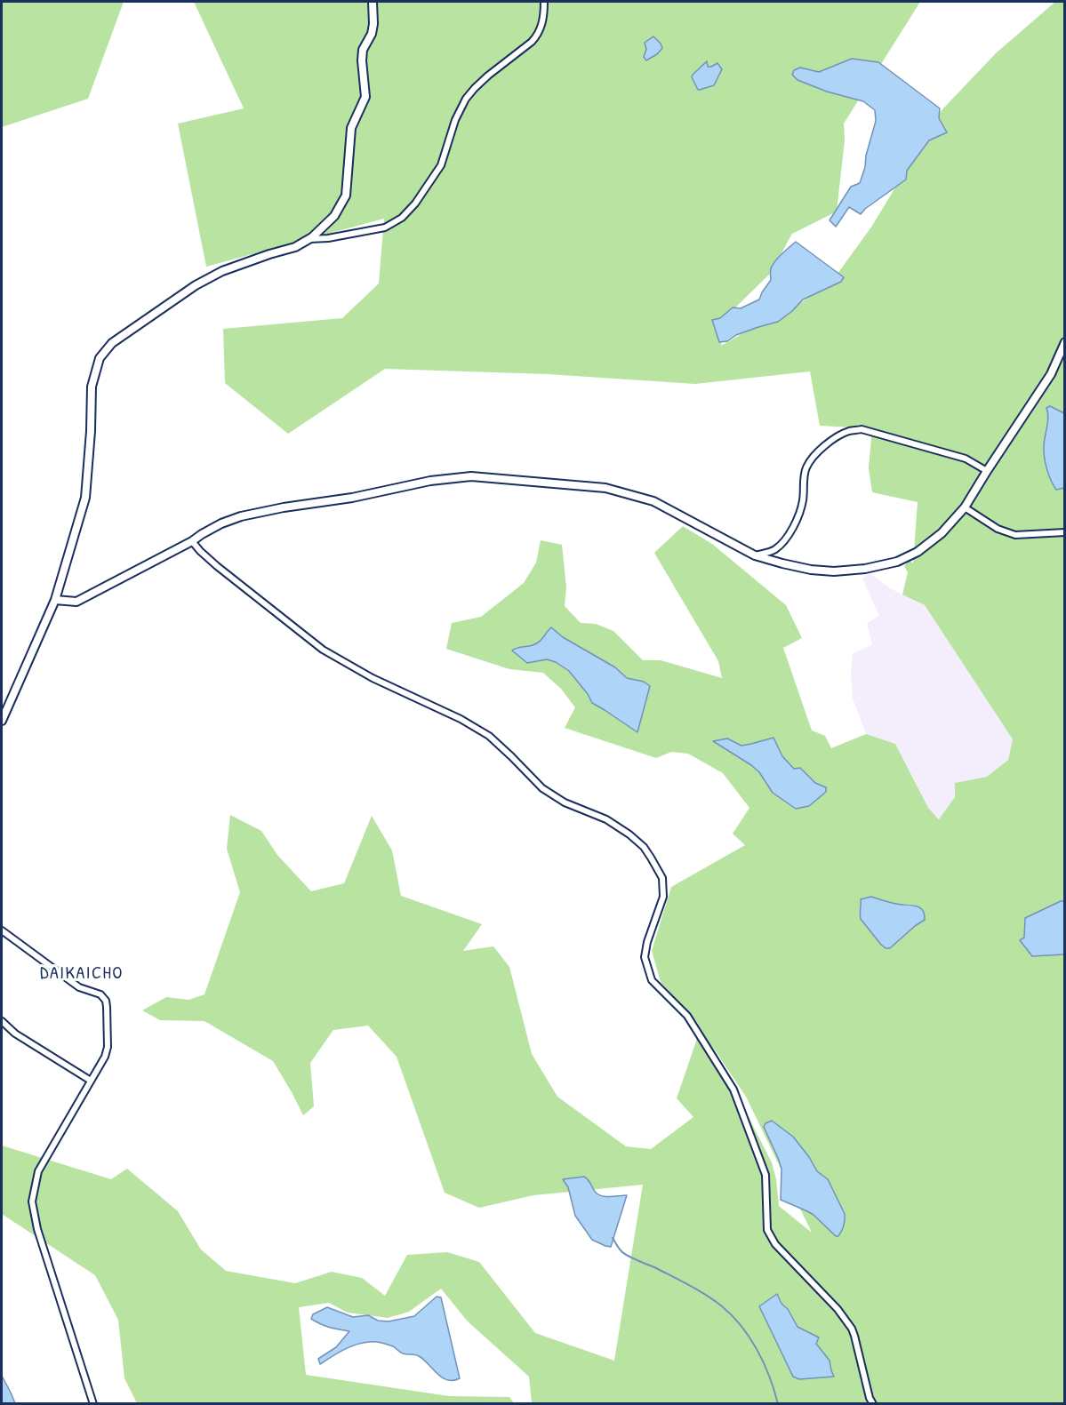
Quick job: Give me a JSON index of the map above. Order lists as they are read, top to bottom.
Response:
{
  "districts": ["DAIKAICHO"]
}
